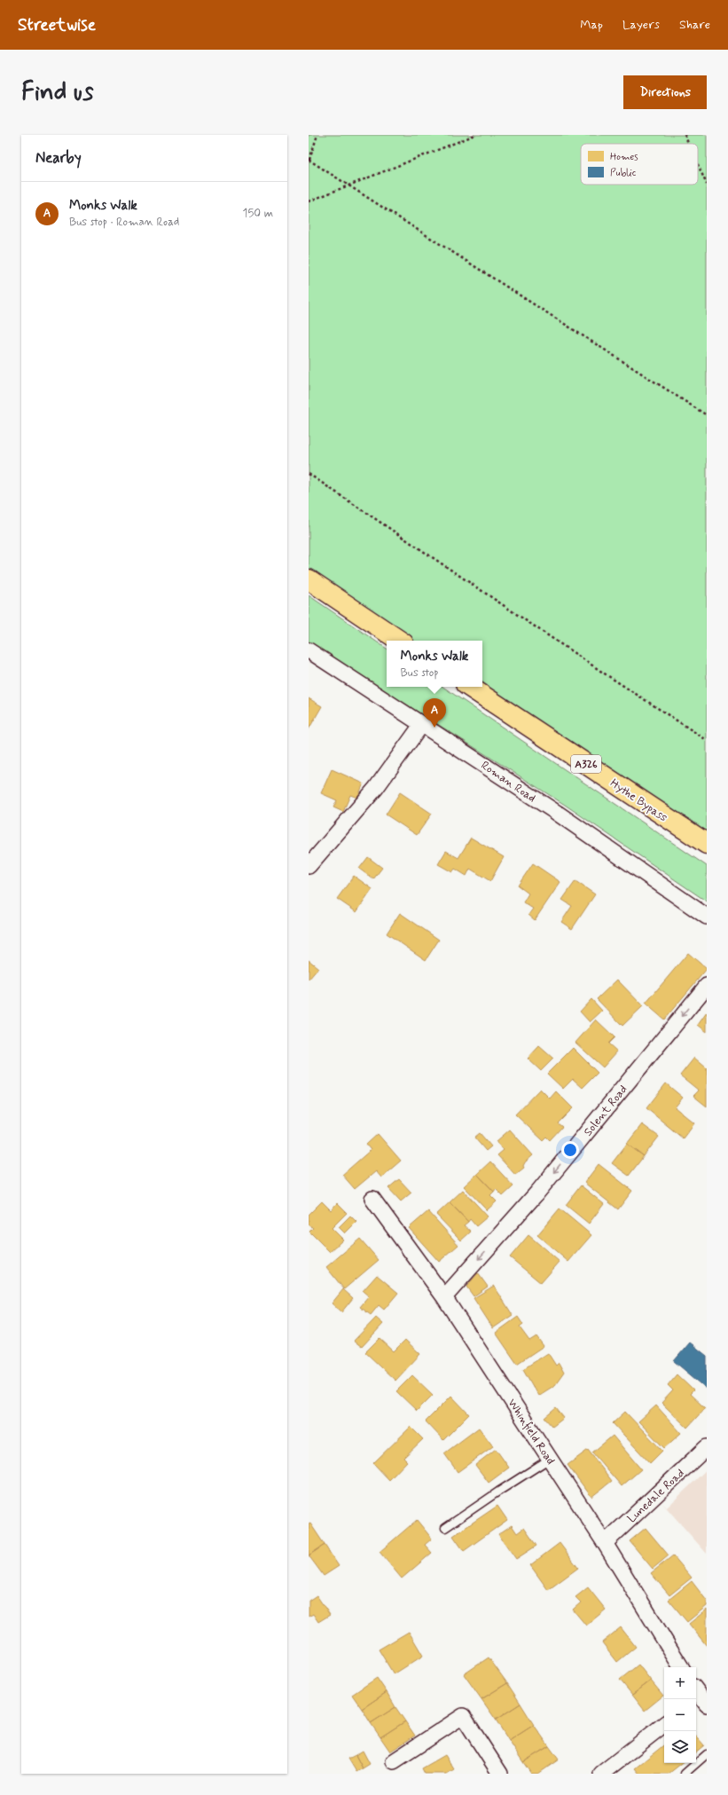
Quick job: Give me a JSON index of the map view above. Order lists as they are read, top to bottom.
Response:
{
  "streets": {
    "main road": ["A326", "Hythe Bypass"],
    "street": [
      "Roman Road",
      "Solent Road",
      "Whinfield Road",
      "Lunedale Road"
    ]
  },
  "crossings": [
    ["Solent Road", "Whinfield Road"],
    ["Whinfield Road", "Lunedale Road"]
  ],
  "one_way": ["Solent Road"],
  "legend": ["Homes", "Public"],
  "page": {
    "header": "Streetwise",
    "nav": ["Map", "Layers", "Share"],
    "buttons": "Directions",
    "title": "Find us",
    "heading": "Nearby",
    "list": [
      {
        "mark": "A",
        "name": "Monks Walk",
        "note": "Bus stop · Roman Road",
        "value": "150 m"
      }
    ],
    "popup": ["Monks Walk", "Bus stop"],
    "pins": "A",
    "map_buttons": ["+", "−"]
  }
}
